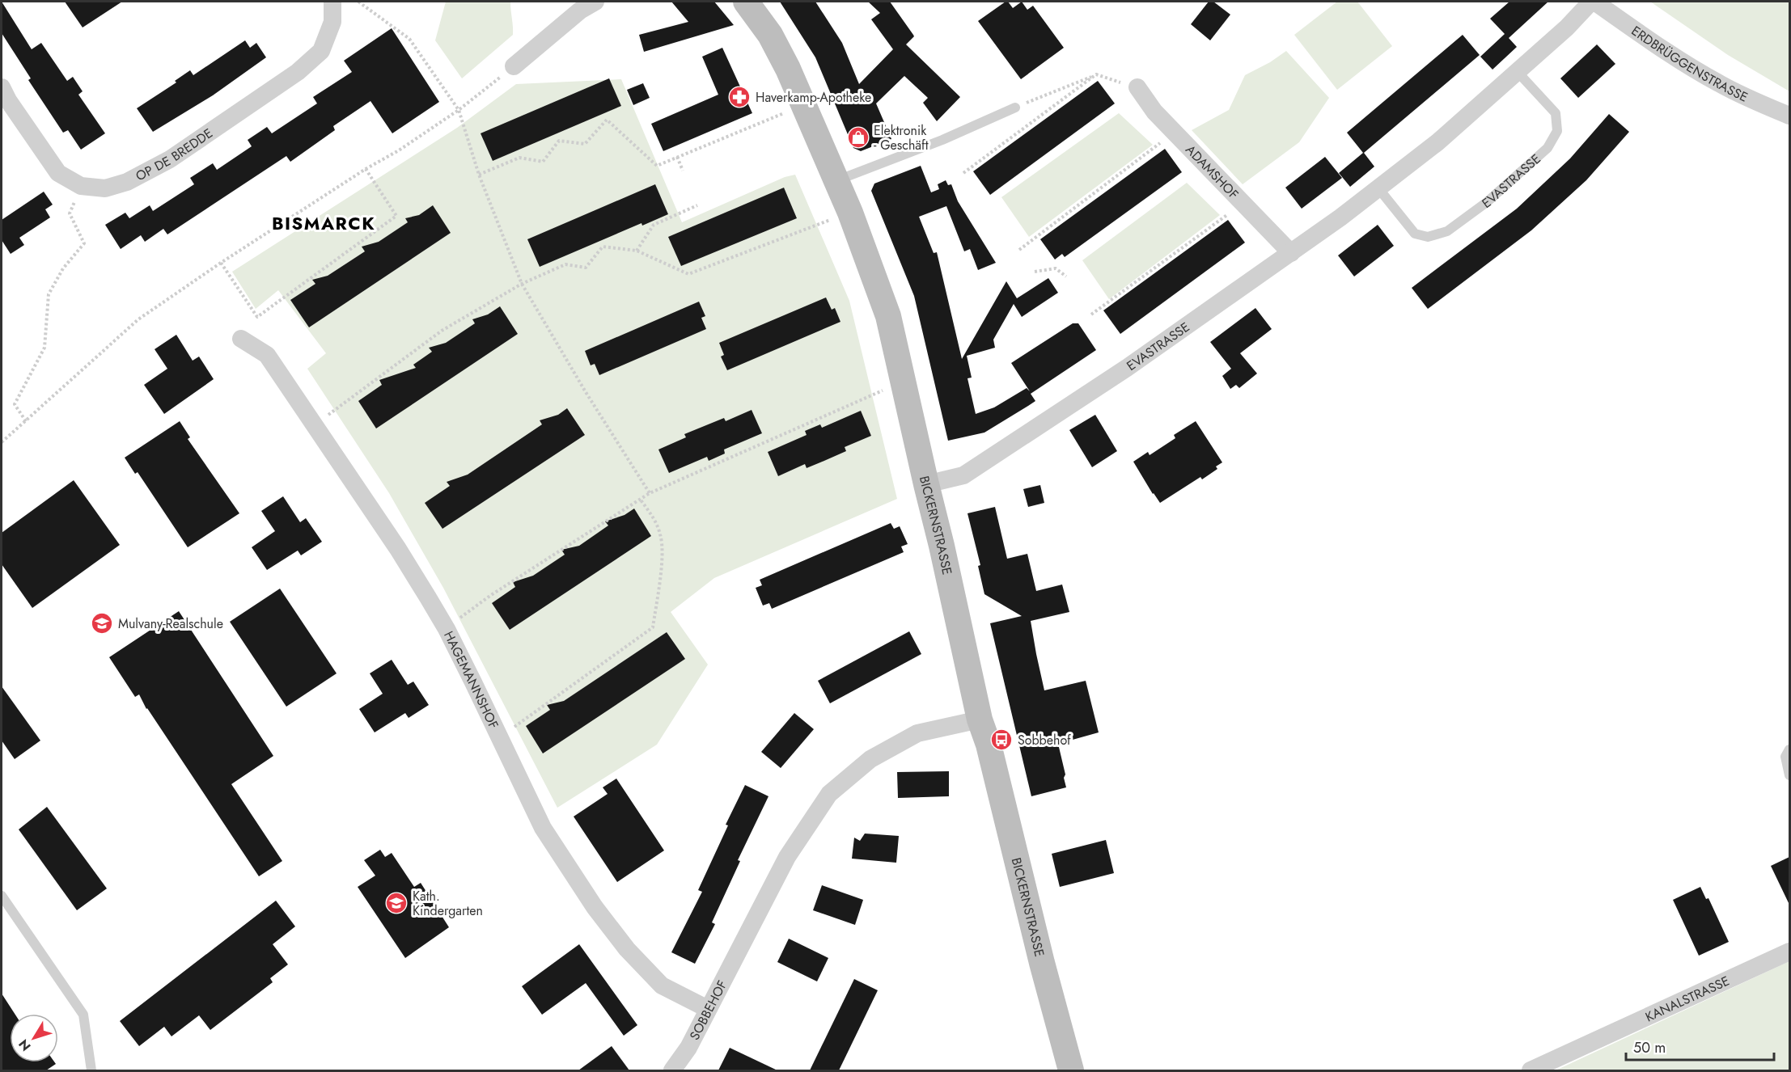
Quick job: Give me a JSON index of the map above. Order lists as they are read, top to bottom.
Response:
{
  "streets": {
    "street": [
      "ERDBRÜGGENSTRASSE",
      "OP DE BREDDE",
      "ADAMSHOF",
      "EVASTRASSE",
      "BICKERNSTRASSE",
      "HAGEMANNSHOF",
      "KANALSTRASSE",
      "SOBBEHOF"
    ]
  },
  "crossings": [
    ["ERDBRÜGGENSTRASSE", "EVASTRASSE"],
    ["ADAMSHOF", "EVASTRASSE"],
    ["EVASTRASSE", "BICKERNSTRASSE"],
    ["BICKERNSTRASSE", "SOBBEHOF"],
    ["HAGEMANNSHOF", "SOBBEHOF"]
  ],
  "districts": ["BISMARCK"],
  "places": {
    "pharmacy": ["Haverkamp-Apotheke"],
    "shop": ["Elektronik - Geschäft"],
    "school or university": ["Mulvany-Realschule", "Kath. Kindergarten"],
    "bus stop": ["Sobbehof"]
  },
  "scale_bar": "50 m",
  "north": "bottom left"
}
